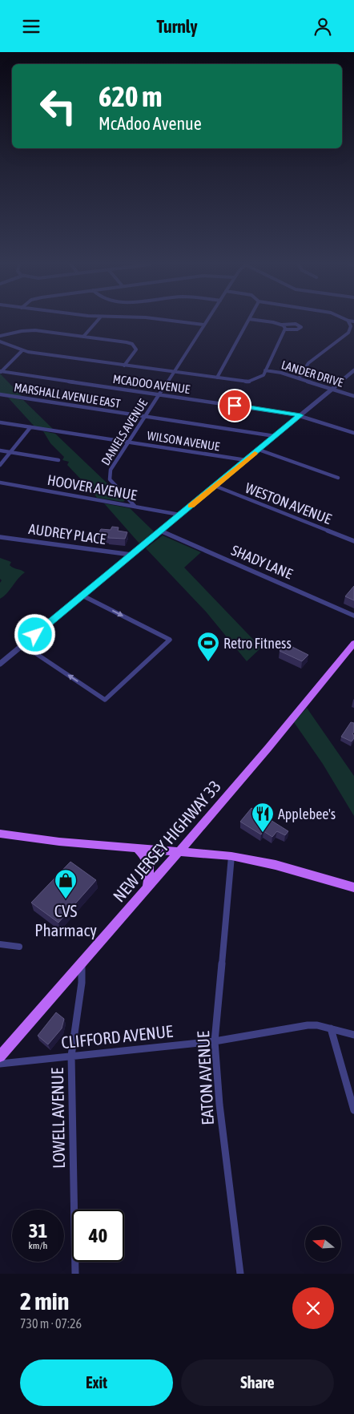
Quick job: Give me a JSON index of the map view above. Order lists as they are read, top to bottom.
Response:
{
  "streets": {
    "main road": ["NEW JERSEY HIGHWAY 33"],
    "street": [
      "LANDER DRIVE",
      "MCADOO AVENUE",
      "MARSHALL AVENUE EAST",
      "DANIELS AVENUE",
      "WILSON AVENUE",
      "HOOVER AVENUE",
      "WESTON AVENUE",
      "AUDREY PLACE",
      "SHADY LANE",
      "CLIFFORD AVENUE",
      "EATON AVENUE",
      "LOWELL AVENUE"
    ]
  },
  "crossings": [
    ["MCADOO AVENUE", "DANIELS AVENUE"],
    ["MARSHALL AVENUE EAST", "DANIELS AVENUE"],
    ["DANIELS AVENUE", "WILSON AVENUE"],
    ["DANIELS AVENUE", "HOOVER AVENUE"],
    ["NEW JERSEY HIGHWAY 33", "LOWELL AVENUE"],
    ["CLIFFORD AVENUE", "EATON AVENUE"],
    ["CLIFFORD AVENUE", "LOWELL AVENUE"]
  ],
  "places": {
    "sports": ["Retro Fitness"],
    "restaurant": ["Applebee's"],
    "shop": ["CVS Pharmacy"]
  },
  "north": "left",
  "page": {
    "header": "Turnly",
    "turn": ["620 m", "McAdoo Avenue"],
    "speed": "31 km/h",
    "limit": "40",
    "heading": ["2 min", "730 m · 07:26"],
    "buttons": ["Exit", "Share"]
  }
}
